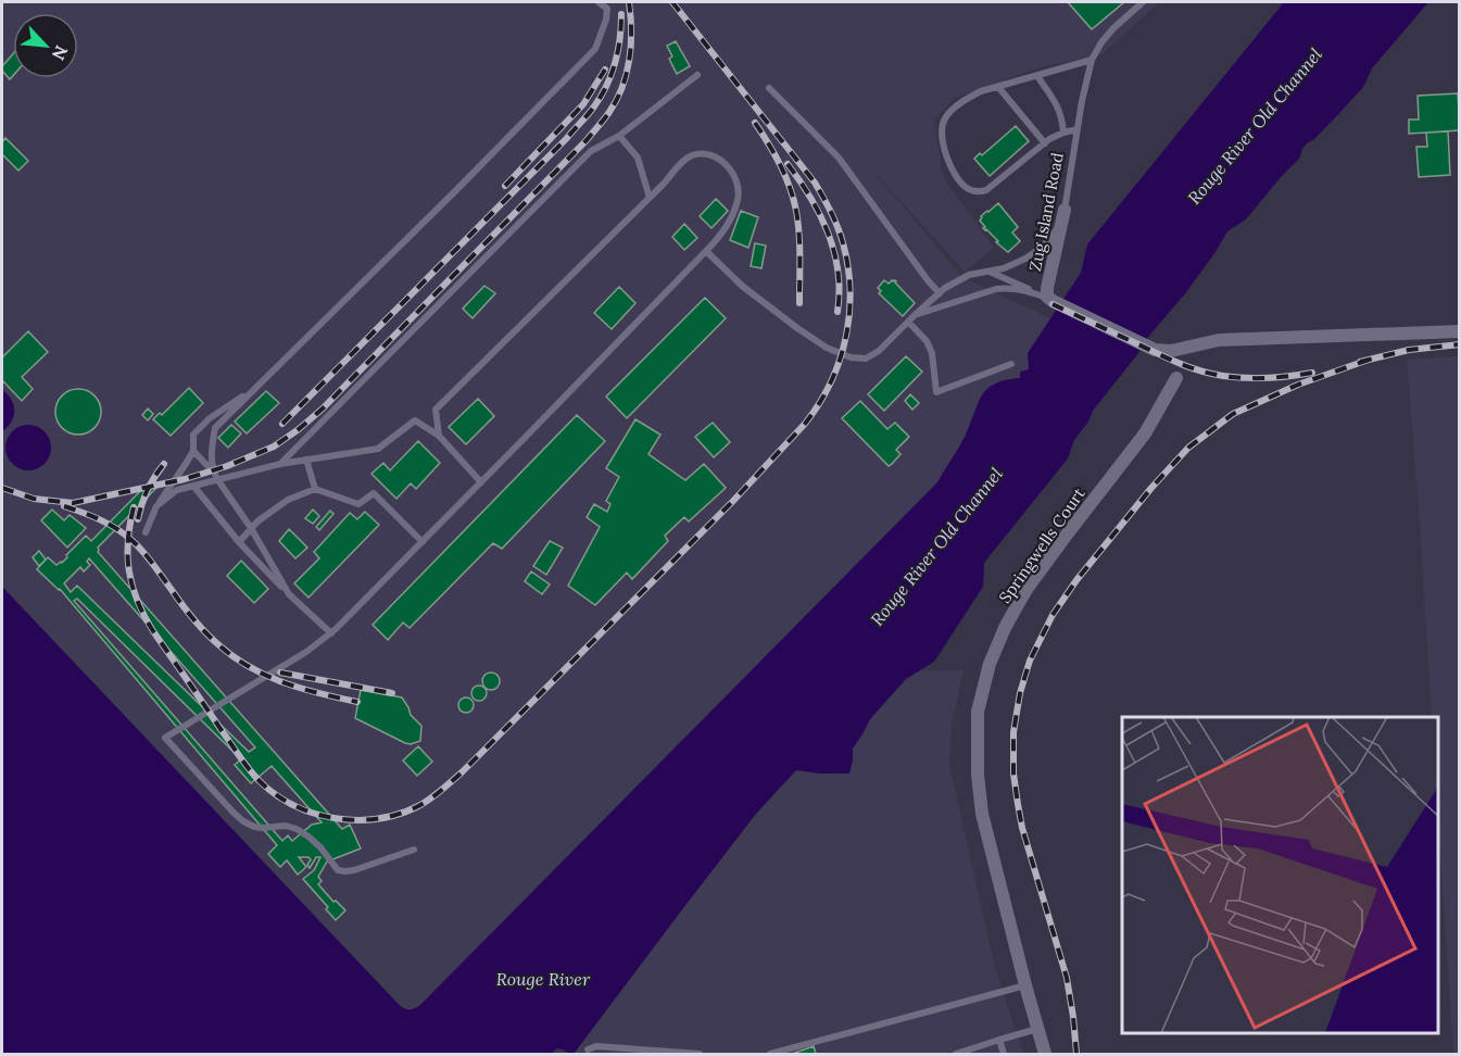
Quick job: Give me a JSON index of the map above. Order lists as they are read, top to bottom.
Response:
{
  "streets": {
    "street": ["Zug Island Road", "Springwells Court"]
  },
  "water": ["Rouge River Old Channel", "Rouge River"],
  "north": "bottom right"
}
